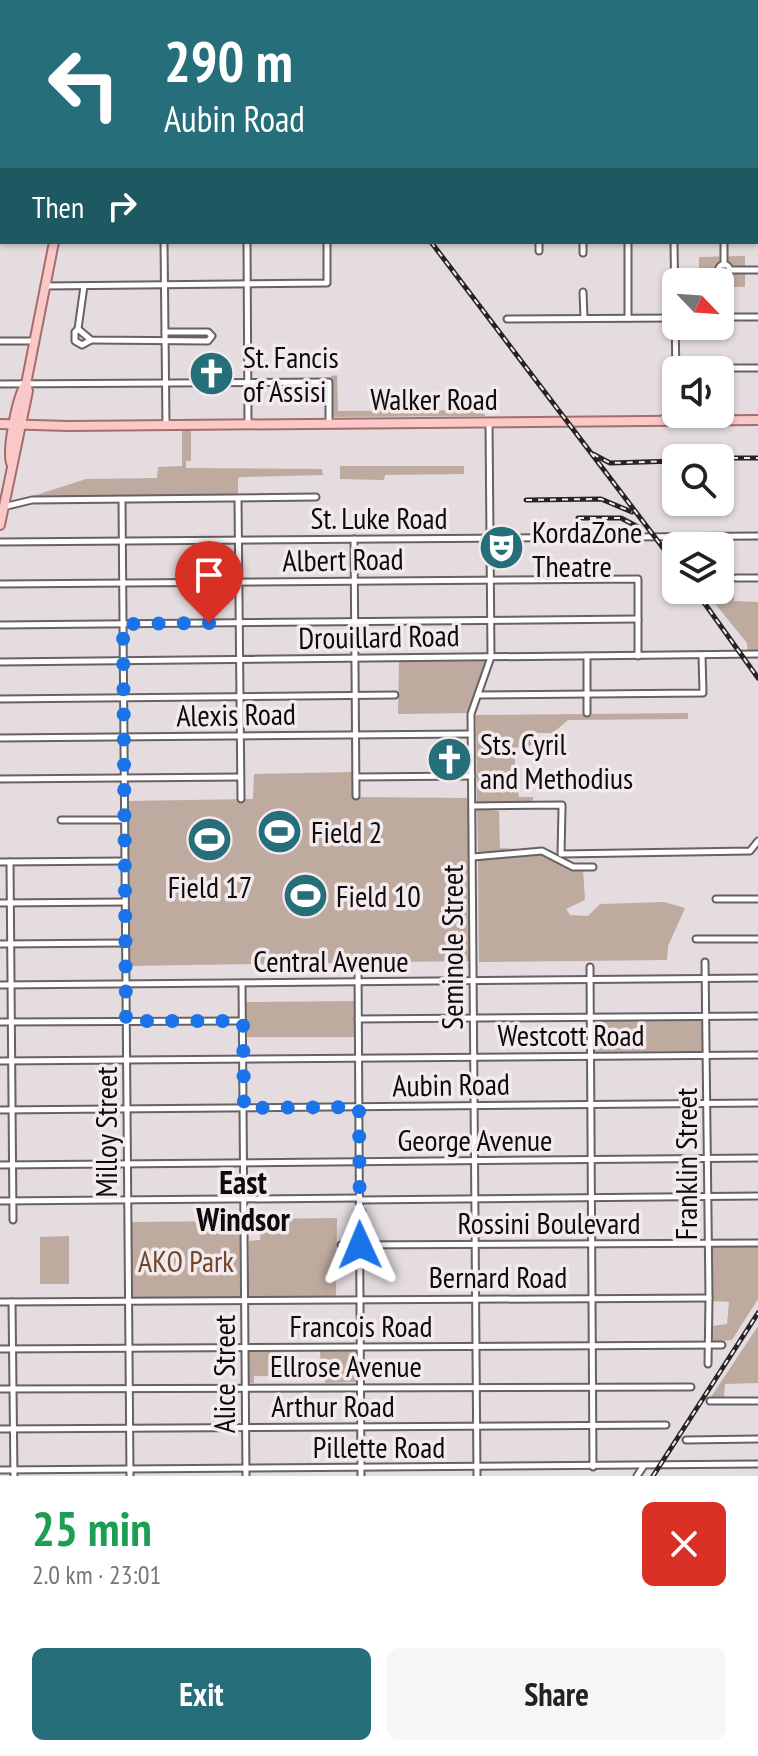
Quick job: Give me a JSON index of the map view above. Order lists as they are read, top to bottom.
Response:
{
  "streets": {
    "main road": ["Walker Road"],
    "street": [
      "St. Luke Road",
      "Albert Road",
      "Drouillard Road",
      "Alexis Road",
      "Seminole Street",
      "Central Avenue",
      "Westcott Road",
      "Aubin Road",
      "Milloy Street",
      "George Avenue",
      "Franklin Street",
      "Rossini Boulevard",
      "Bernard Road",
      "Francois Road",
      "Ellrose Avenue",
      "Alice Street",
      "Arthur Road",
      "Pillette Road"
    ]
  },
  "crossings": [
    ["Walker Road", "Seminole Street"],
    ["St. Luke Road", "Seminole Street"],
    ["St. Luke Road", "Milloy Street"],
    ["Albert Road", "Seminole Street"],
    ["Albert Road", "Milloy Street"],
    ["Drouillard Road", "Seminole Street"],
    ["Drouillard Road", "Milloy Street"],
    ["Alexis Road", "Seminole Street"],
    ["Alexis Road", "Milloy Street"],
    ["Seminole Street", "Central Avenue"],
    ["Seminole Street", "Westcott Road"],
    ["Seminole Street", "Aubin Road"],
    ["Seminole Street", "George Avenue"],
    ["Seminole Street", "Rossini Boulevard"],
    ["Seminole Street", "Bernard Road"],
    ["Seminole Street", "Francois Road"],
    ["Seminole Street", "Ellrose Avenue"],
    ["Seminole Street", "Arthur Road"],
    ["Seminole Street", "Pillette Road"],
    ["Central Avenue", "Milloy Street"],
    ["Central Avenue", "Franklin Street"],
    ["Central Avenue", "Alice Street"],
    ["Westcott Road", "Milloy Street"],
    ["Westcott Road", "Franklin Street"],
    ["Westcott Road", "Alice Street"],
    ["Aubin Road", "Milloy Street"],
    ["Aubin Road", "Franklin Street"],
    ["Aubin Road", "Alice Street"],
    ["Milloy Street", "George Avenue"],
    ["Milloy Street", "Bernard Road"],
    ["Milloy Street", "Francois Road"],
    ["Milloy Street", "Ellrose Avenue"],
    ["Milloy Street", "Arthur Road"],
    ["Milloy Street", "Pillette Road"],
    ["George Avenue", "Franklin Street"],
    ["George Avenue", "Alice Street"],
    ["Franklin Street", "Rossini Boulevard"],
    ["Franklin Street", "Bernard Road"],
    ["Franklin Street", "Francois Road"],
    ["Bernard Road", "Alice Street"],
    ["Francois Road", "Alice Street"],
    ["Ellrose Avenue", "Alice Street"],
    ["Alice Street", "Arthur Road"],
    ["Alice Street", "Pillette Road"]
  ],
  "districts": ["East Windsor"],
  "parks": ["AKO Park"],
  "places": {
    "church": ["St. Fancis of Assisi", "Sts. Cyril and Methodius"],
    "theatre": ["KordaZone Theatre"],
    "sports": ["Field 2", "Field 17", "Field 10"]
  },
  "north": "bottom right",
  "page": {
    "turn": ["290 m", "Aubin Road"],
    "then": "Then",
    "heading": ["25 min", "2.0 km · 23:01"],
    "buttons": ["Exit", "Share"]
  }
}
